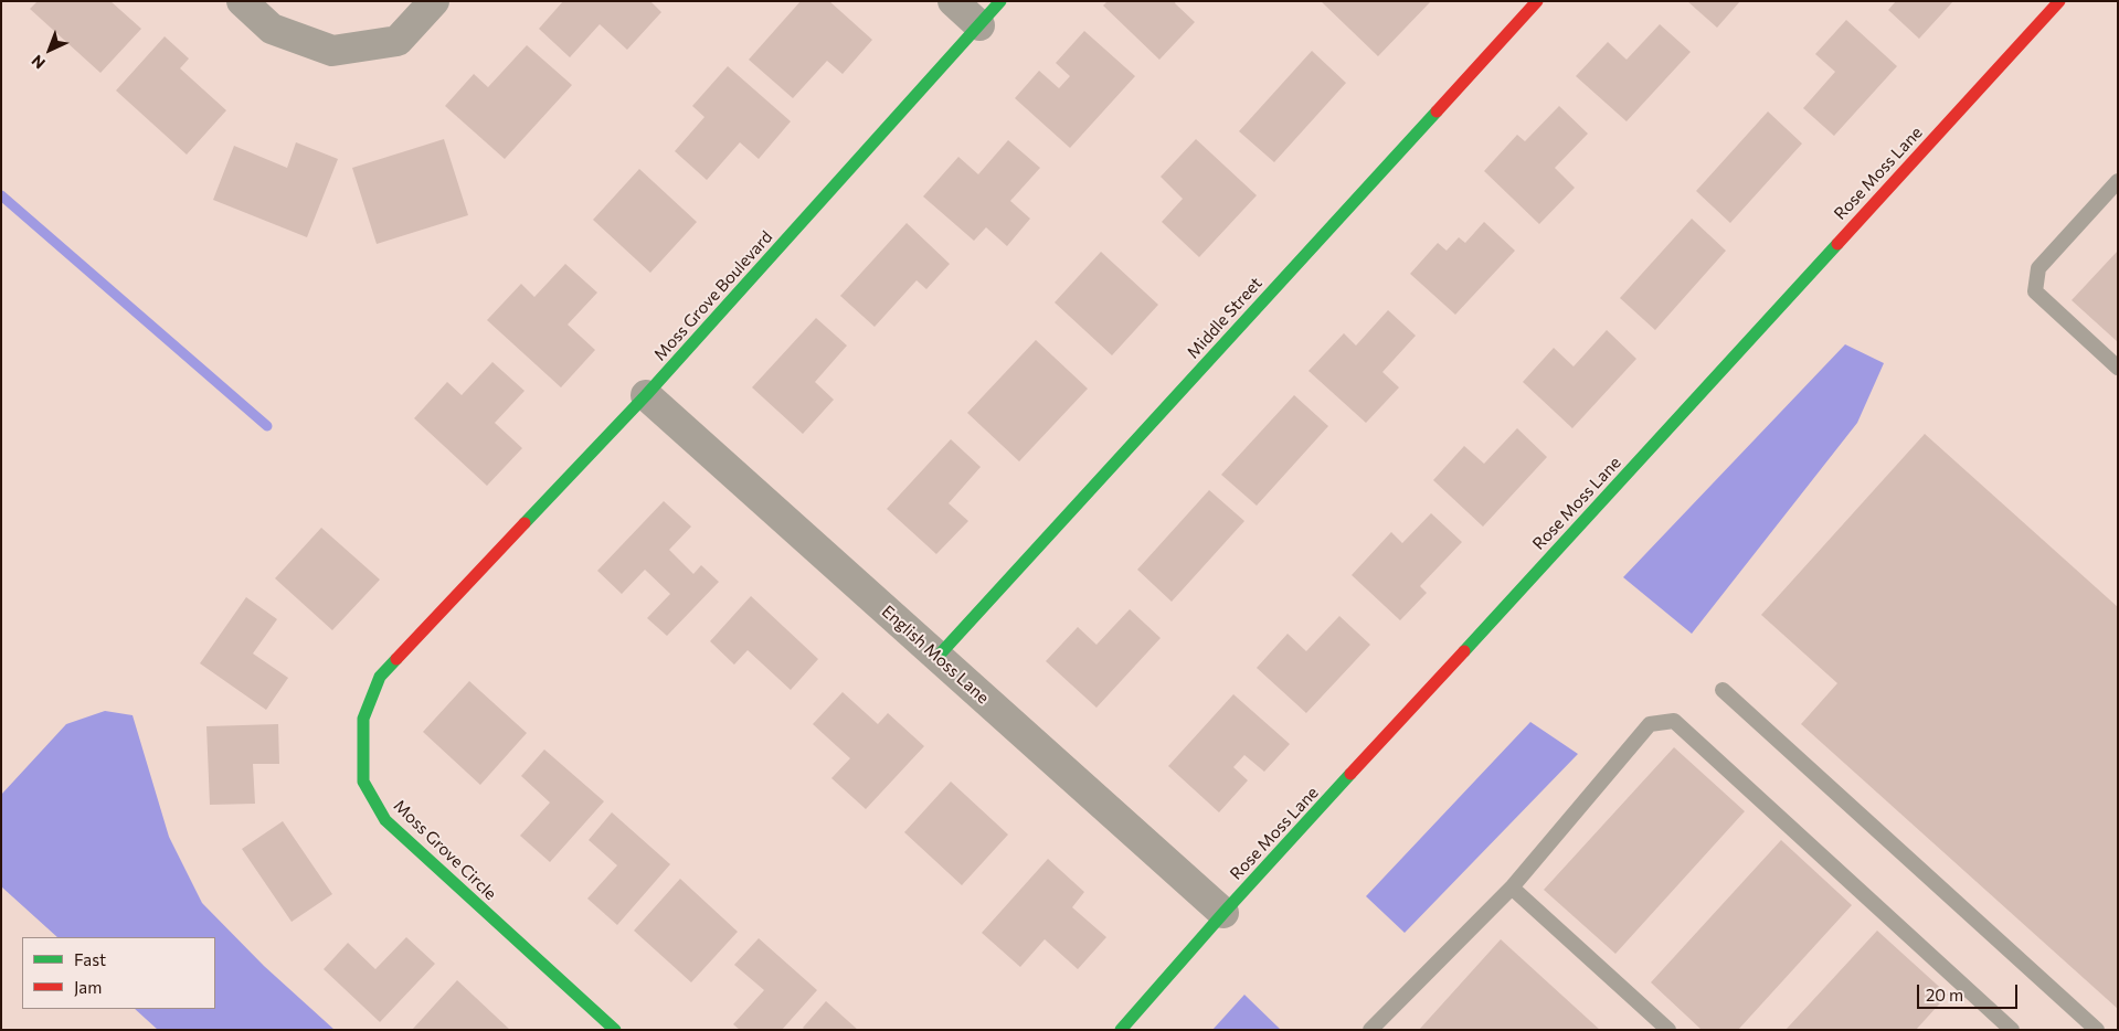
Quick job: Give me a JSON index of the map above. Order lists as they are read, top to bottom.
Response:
{
  "streets": {
    "street": [
      "Rose Moss Lane",
      "Moss Grove Boulevard",
      "Middle Street",
      "English Moss Lane",
      "Moss Grove Circle"
    ]
  },
  "crossings": [
    ["Rose Moss Lane", "English Moss Lane"],
    ["Moss Grove Boulevard", "English Moss Lane"],
    ["Moss Grove Boulevard", "Moss Grove Circle"],
    ["Middle Street", "English Moss Lane"]
  ],
  "legend": ["Fast", "Jam"],
  "scale_bar": "20 m",
  "north": "bottom left"
}
